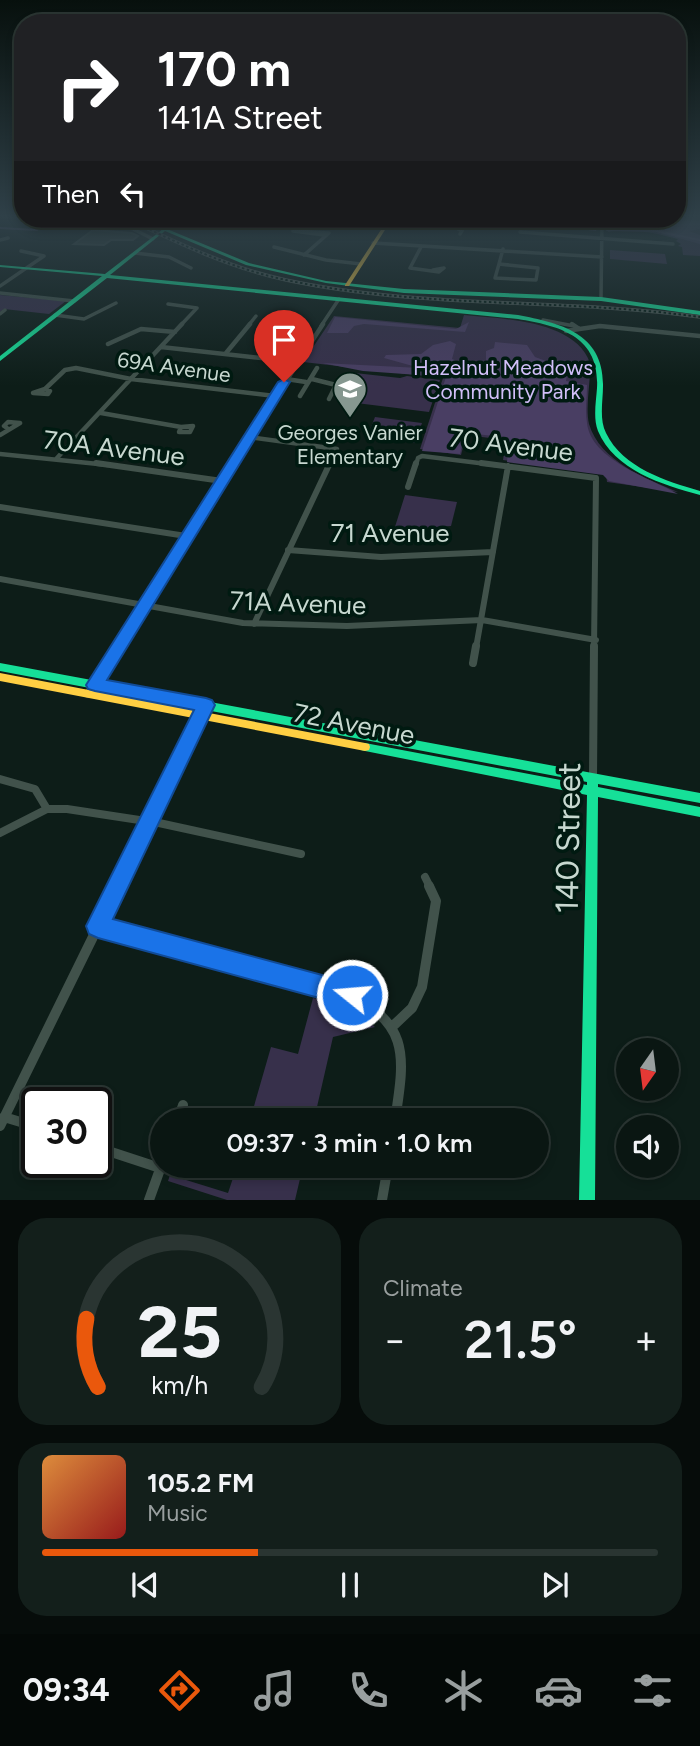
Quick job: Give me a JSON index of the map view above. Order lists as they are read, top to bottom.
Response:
{
  "streets": {
    "street": [
      "69A Avenue",
      "70 Avenue",
      "70A Avenue",
      "71 Avenue",
      "71A Avenue",
      "72 Avenue",
      "140 Street"
    ]
  },
  "crossings": [
    ["70 Avenue", "140 Street"],
    ["71A Avenue", "140 Street"],
    ["72 Avenue", "140 Street"]
  ],
  "parks": ["Hazelnut Meadows Community Park"],
  "places": {
    "school or university": ["Georges Vanier Elementary"]
  },
  "north": "bottom",
  "page": {
    "turn": ["170 m", "141A Street"],
    "then": "Then",
    "limit": "30",
    "trip": "09:37 · 3 min · 1.0 km",
    "tile": "Climate",
    "heat": ["−", "21.5°", "+"],
    "song": ["105.2 FM", "Music"],
    "tabs": "09:34",
    "gauge": ["25", "km/h"]
  }
}
